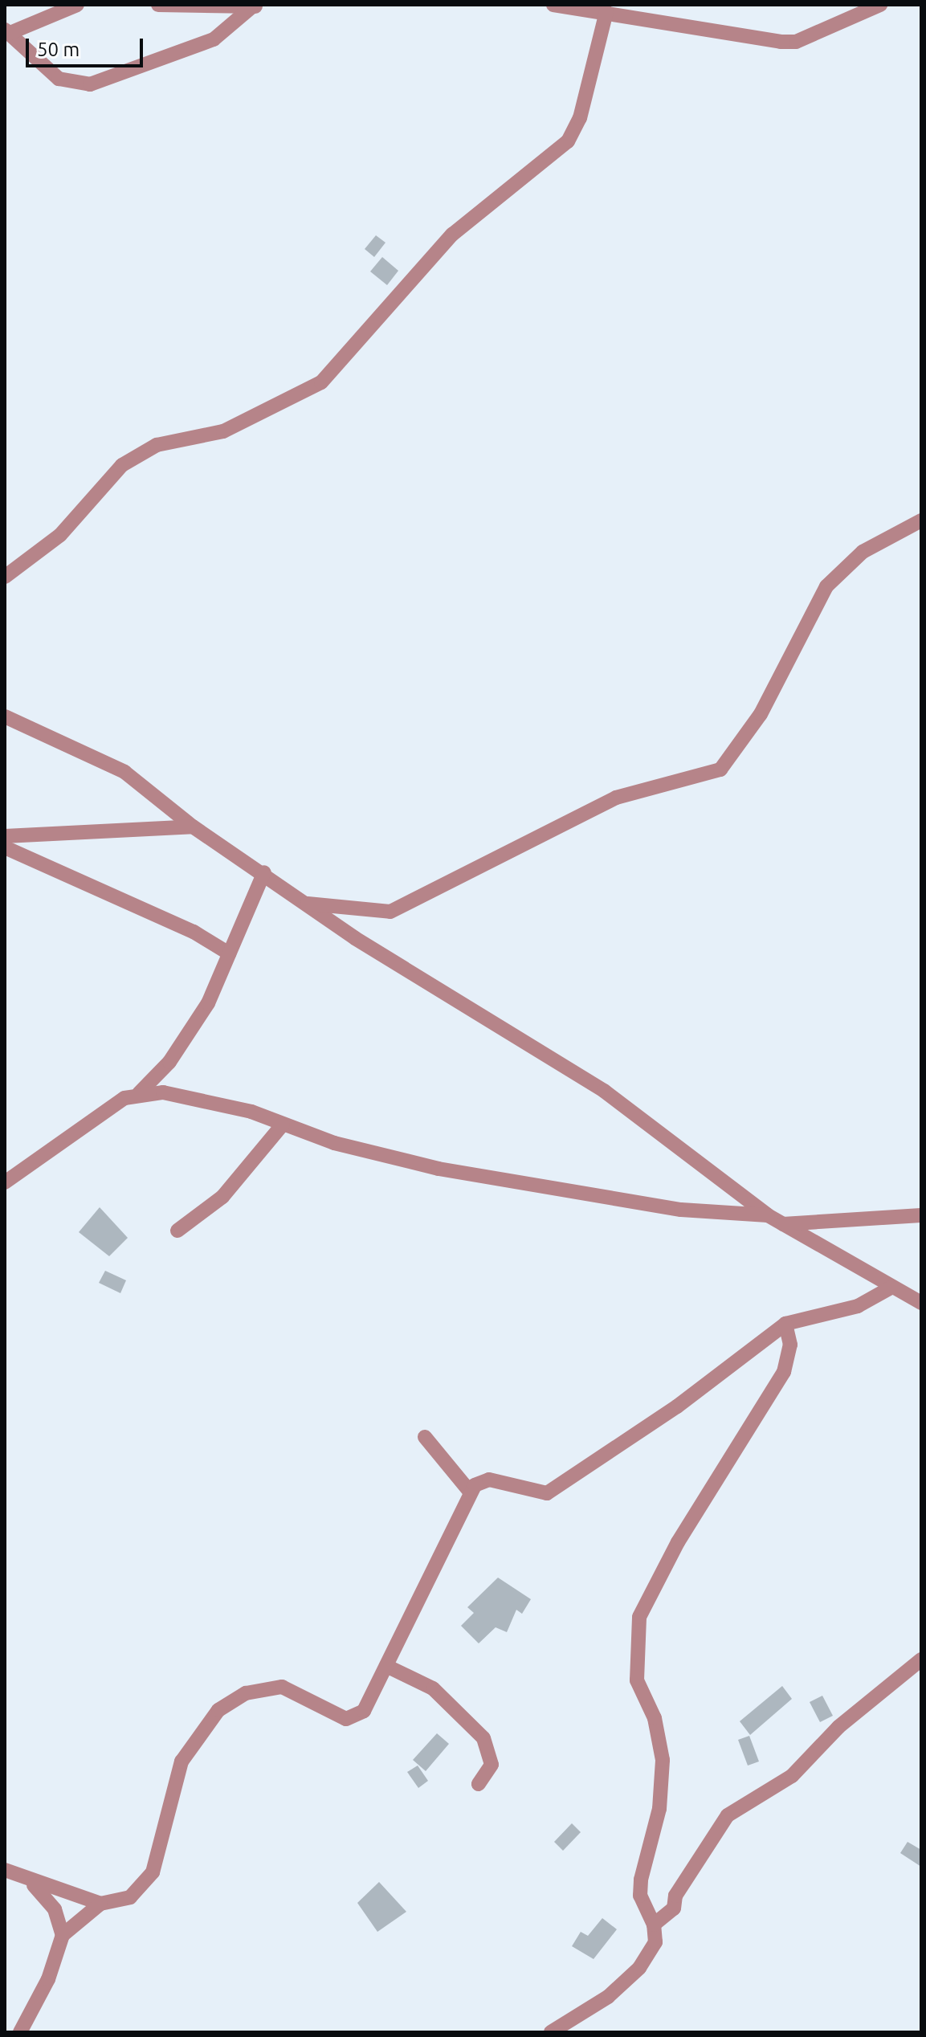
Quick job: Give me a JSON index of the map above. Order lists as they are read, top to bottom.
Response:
{
  "scale_bar": "50 m"
}
